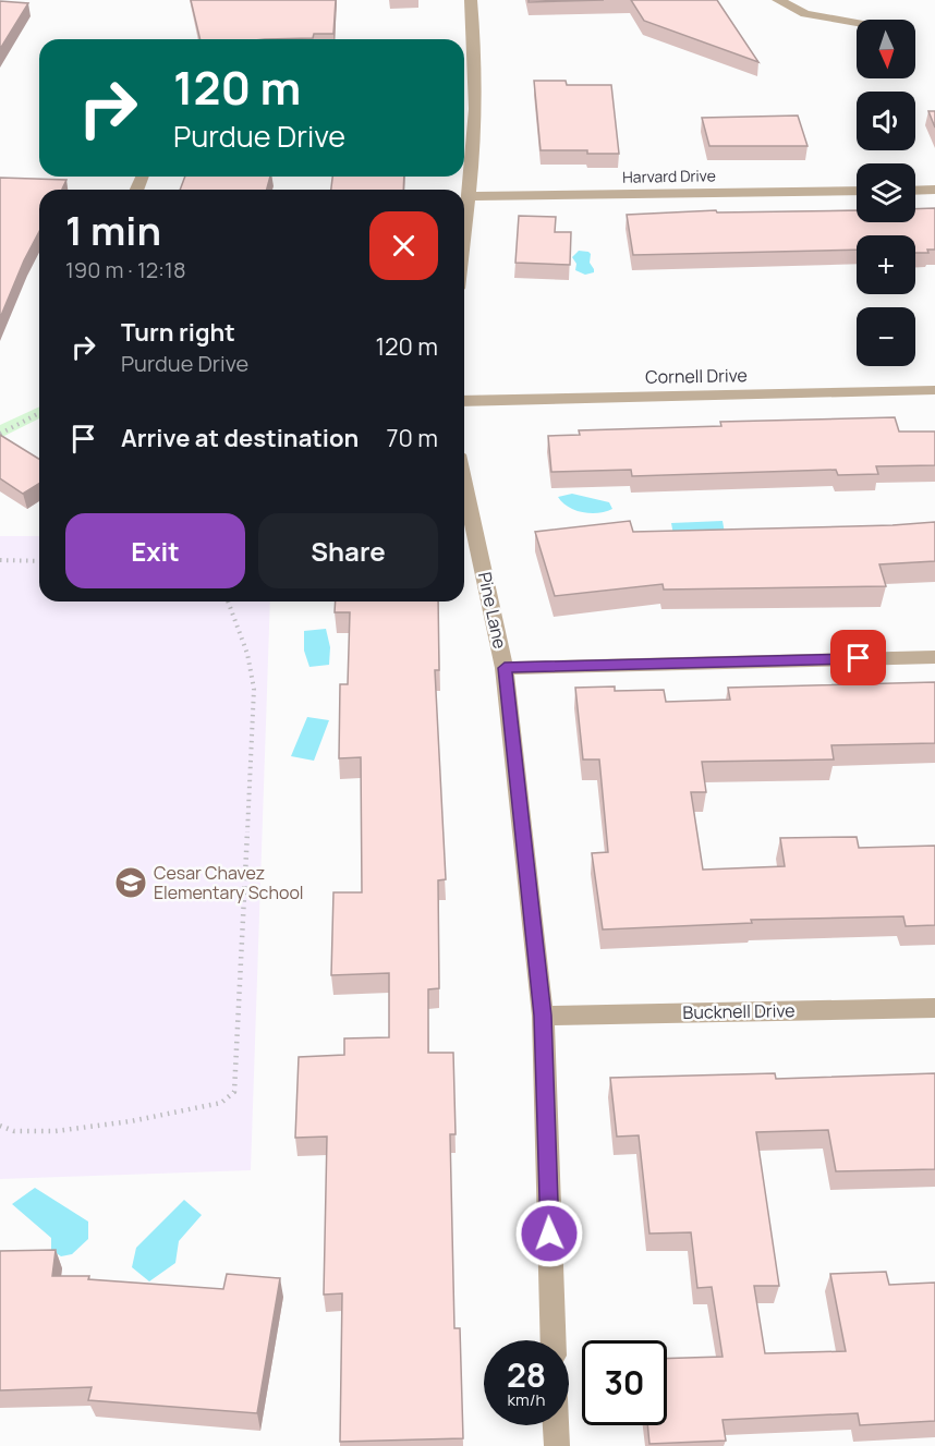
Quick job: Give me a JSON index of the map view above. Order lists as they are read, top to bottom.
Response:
{
  "streets": {
    "street": [
      "Harvard Drive",
      "Cornell Drive",
      "Pine Lane",
      "Bucknell Drive"
    ]
  },
  "crossings": [
    ["Pine Lane", "Bucknell Drive"]
  ],
  "places": {
    "school or university": ["Cesar Chavez Elementary School"]
  },
  "north": "bottom",
  "page": {
    "map_buttons": ["+", "−"],
    "turn": ["120 m", "Purdue Drive"],
    "heading": ["1 min", "190 m · 12:18"],
    "list": [
      {
        "name": "Turn right",
        "note": "Purdue Drive",
        "value": "120 m"
      },
      {
        "name": "Arrive at destination",
        "value": "70 m"
      }
    ],
    "buttons": ["Exit", "Share"],
    "speed": "28 km/h",
    "limit": "30"
  }
}
